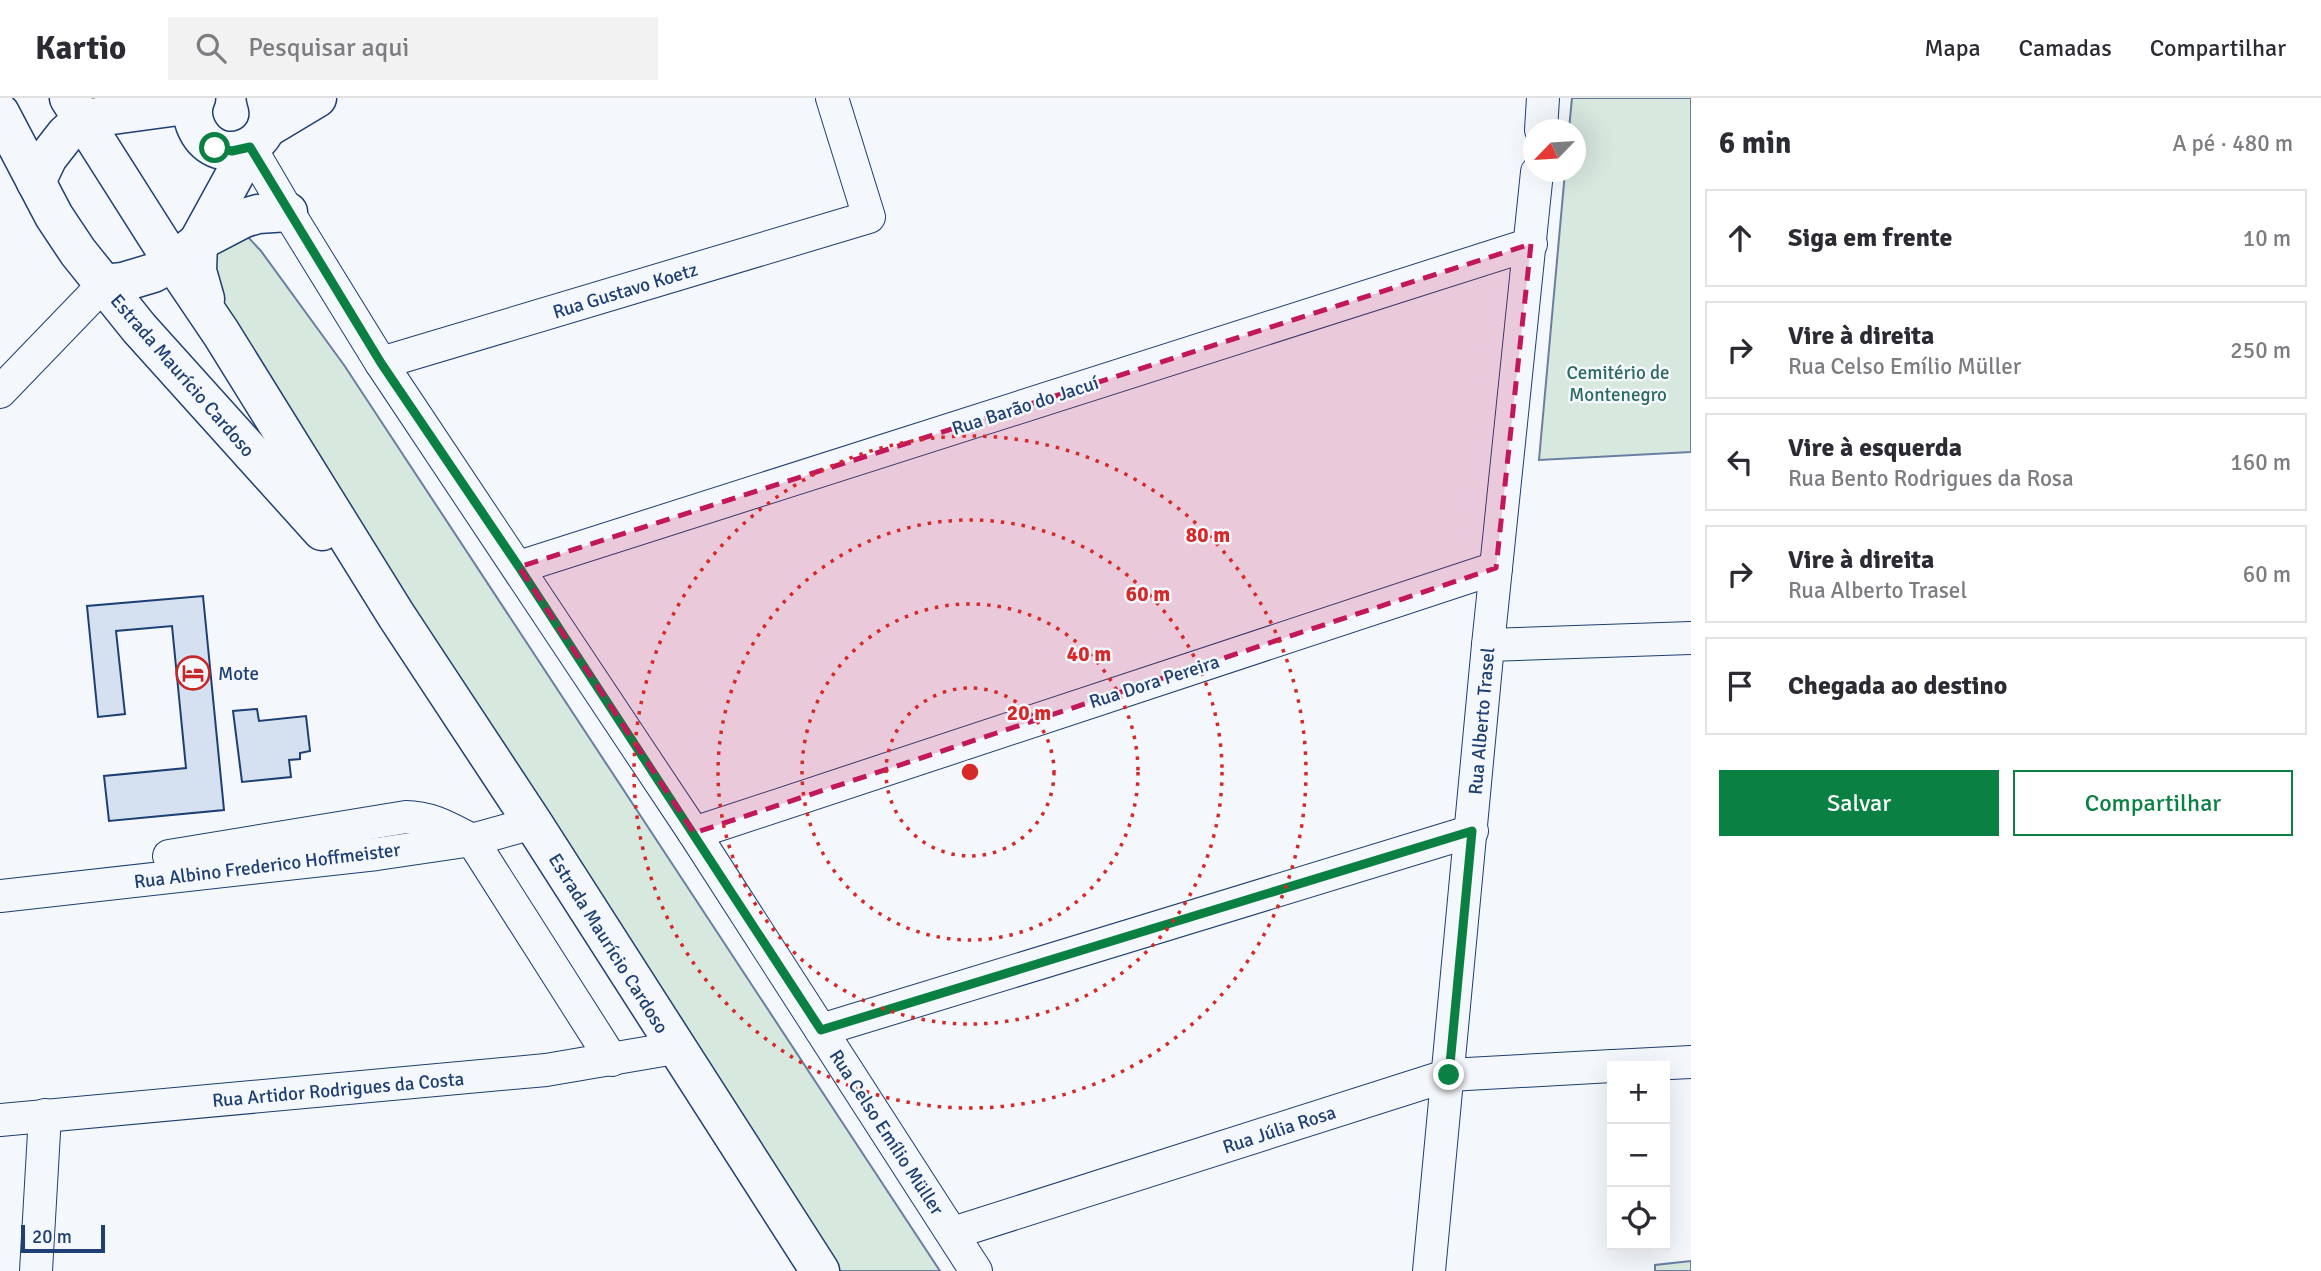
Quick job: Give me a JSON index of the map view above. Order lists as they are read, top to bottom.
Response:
{
  "streets": {
    "main road": ["Estrada Maurício Cardoso"],
    "street": [
      "Rua Gustavo Koetz",
      "Rua Barão do Jacuí",
      "Rua Dora Pereira",
      "Rua Alberto Trasel",
      "Rua Albino Frederico Hoffmeister",
      "Rua Artidor Rodrigues da Costa",
      "Rua Júlia Rosa",
      "Rua Celso Emílio Müller"
    ]
  },
  "crossings": [
    ["Rua Gustavo Koetz", "Rua Celso Emílio Müller"],
    ["Estrada Maurício Cardoso", "Rua Albino Frederico Hoffmeister"],
    ["Estrada Maurício Cardoso", "Rua Artidor Rodrigues da Costa"],
    ["Rua Barão do Jacuí", "Rua Alberto Trasel"],
    ["Rua Barão do Jacuí", "Rua Celso Emílio Müller"],
    ["Rua Dora Pereira", "Rua Alberto Trasel"],
    ["Rua Dora Pereira", "Rua Celso Emílio Müller"],
    ["Rua Alberto Trasel", "Rua Júlia Rosa"],
    ["Rua Júlia Rosa", "Rua Celso Emílio Müller"]
  ],
  "parks": ["Cemitério de Montenegro"],
  "places": {
    "hotel": ["Mote"]
  },
  "scale_bar": "20 m",
  "north": "bottom left",
  "page": {
    "header": "Kartio",
    "search": "Pesquisar aqui",
    "nav": ["Mapa", "Camadas", "Compartilhar"],
    "heading": ["6 min", "A pé · 480 m"],
    "list": [
      ["Siga em frente", "10 m"],
      ["Vire à direita", "Rua Celso Emílio Müller", "250 m"],
      ["Vire à esquerda", "Rua Bento Rodrigues da Rosa", "160 m"],
      ["Vire à direita", "Rua Alberto Trasel", "60 m"],
      "Chegada ao destino"
    ],
    "buttons": ["Salvar", "Compartilhar"],
    "map_buttons": ["+", "−"],
    "scale": "20 m"
  },
  "rings": [
    "80 m",
    "60 m",
    "40 m",
    "20 m"
  ]
}
